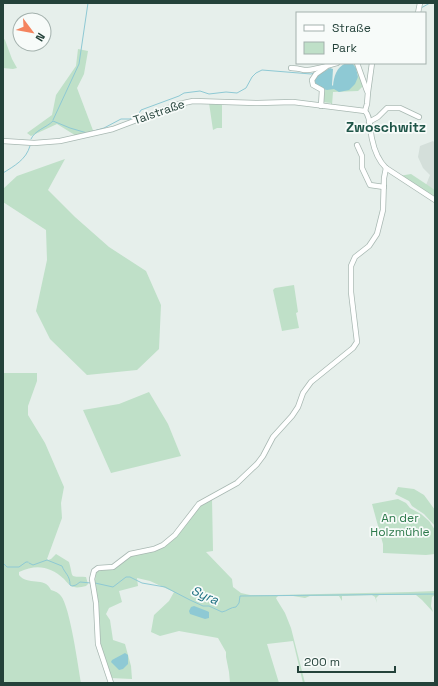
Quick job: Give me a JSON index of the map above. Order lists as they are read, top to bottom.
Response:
{
  "streets": {
    "street": ["Talstraße"]
  },
  "districts": ["Zwoschwitz"],
  "water": ["Syra"],
  "parks": ["An der Holzmühle"],
  "legend": ["Straße", "Park"],
  "scale_bar": "200 m",
  "north": "bottom right"
}
